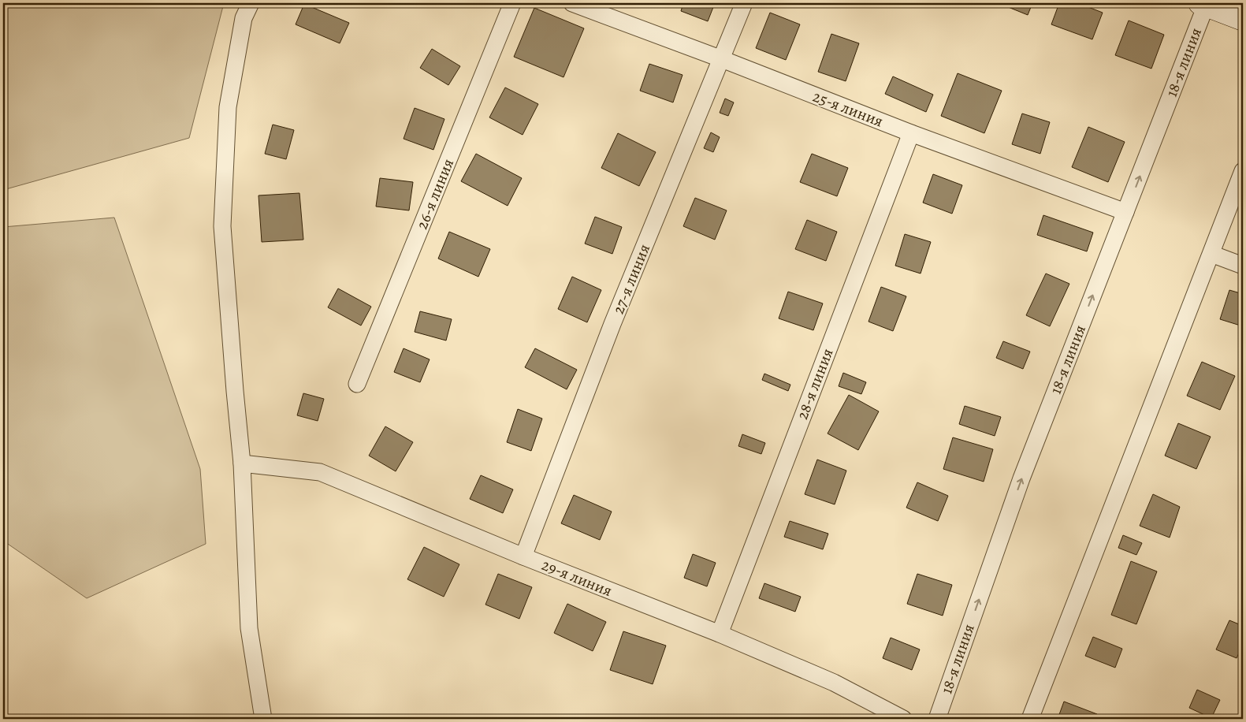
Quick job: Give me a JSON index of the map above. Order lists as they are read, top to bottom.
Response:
{
  "streets": {
    "street": [
      "18-я линия",
      "25-я линия",
      "26-я линия",
      "27-я линия",
      "28-я линия",
      "29-я линия"
    ]
  },
  "crossings": [
    ["18-я линия", "25-я линия"],
    ["25-я линия", "27-я линия"],
    ["25-я линия", "28-я линия"],
    ["27-я линия", "29-я линия"],
    ["28-я линия", "29-я линия"]
  ]
}
